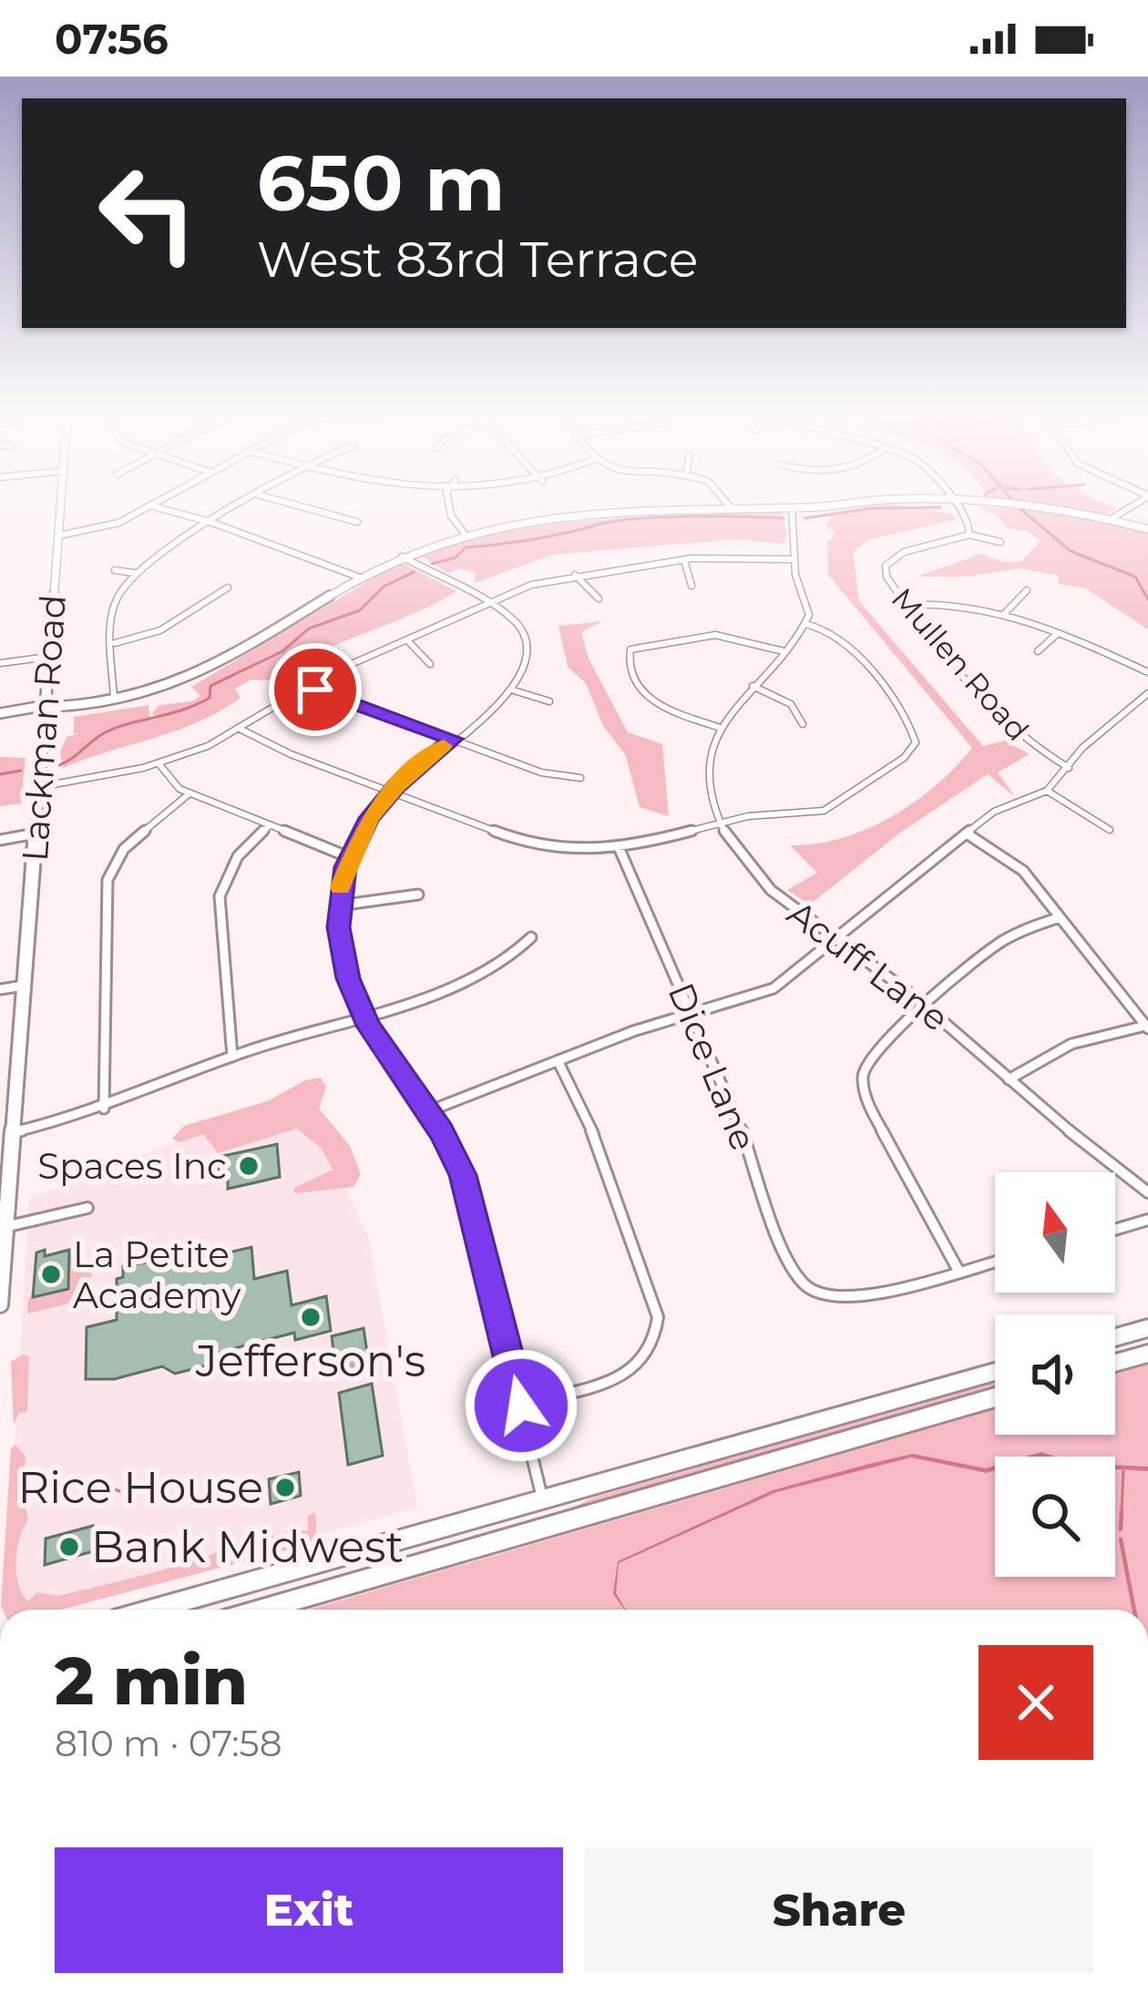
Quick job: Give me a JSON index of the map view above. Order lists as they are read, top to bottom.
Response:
{
  "streets": {
    "main road": ["Lackman Road"],
    "street": ["Mullen Road", "Acuff Lane", "Dice Lane"]
  },
  "places": [
    "Spaces Inc",
    "La Petite Academy",
    "Jefferson's",
    "Rice House",
    "Bank Midwest"
  ],
  "north": "top",
  "page": {
    "status": "07:56",
    "turn": ["650 m", "West 83rd Terrace"],
    "heading": ["2 min", "810 m · 07:58"],
    "buttons": ["Exit", "Share"]
  }
}
